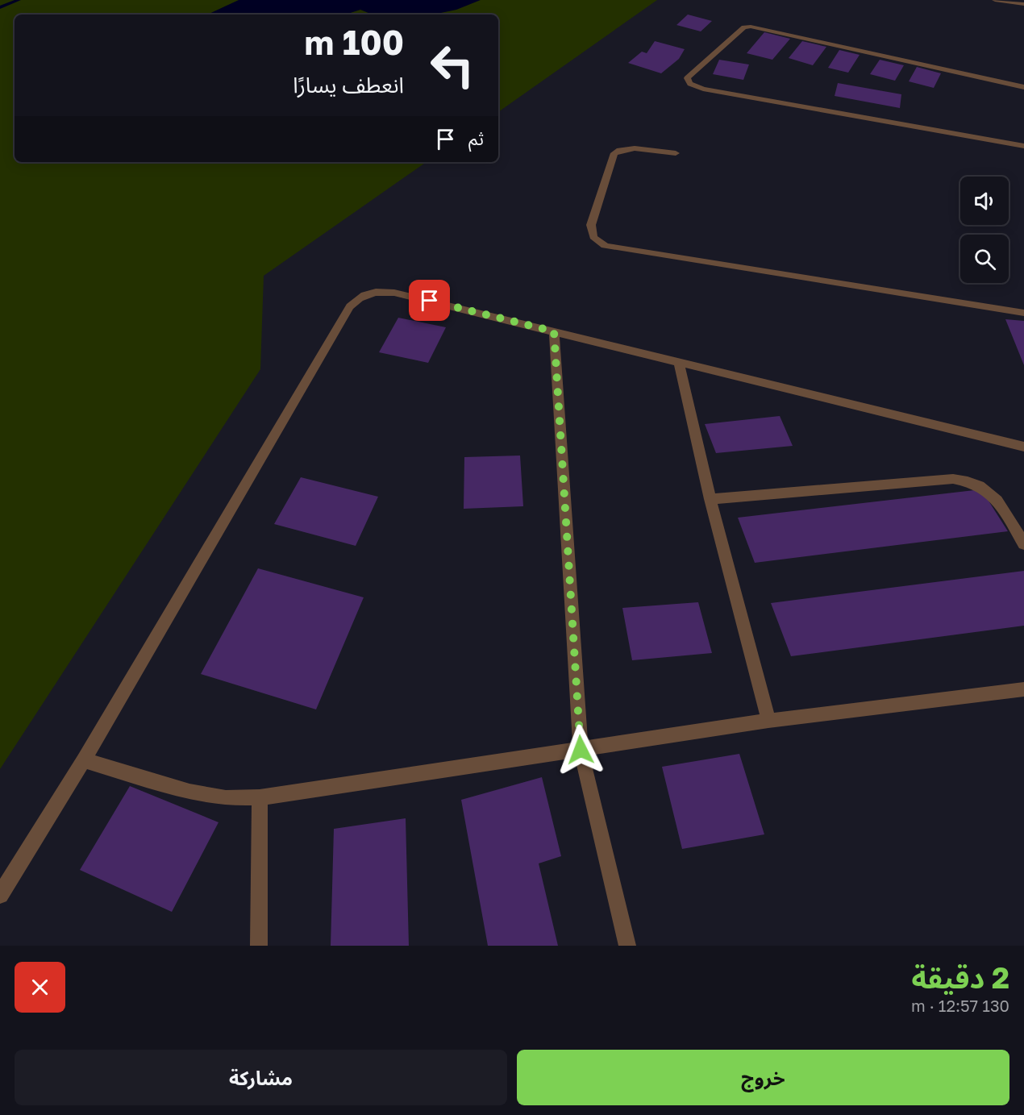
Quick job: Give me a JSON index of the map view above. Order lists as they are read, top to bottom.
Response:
{
  "page": {
    "turn": ["100 m", "انعطف يسارًا"],
    "then": "ثم",
    "heading": ["2 دقيقة", "130 m · 12:57"],
    "buttons": ["خروج", "مشاركة"]
  }
}
